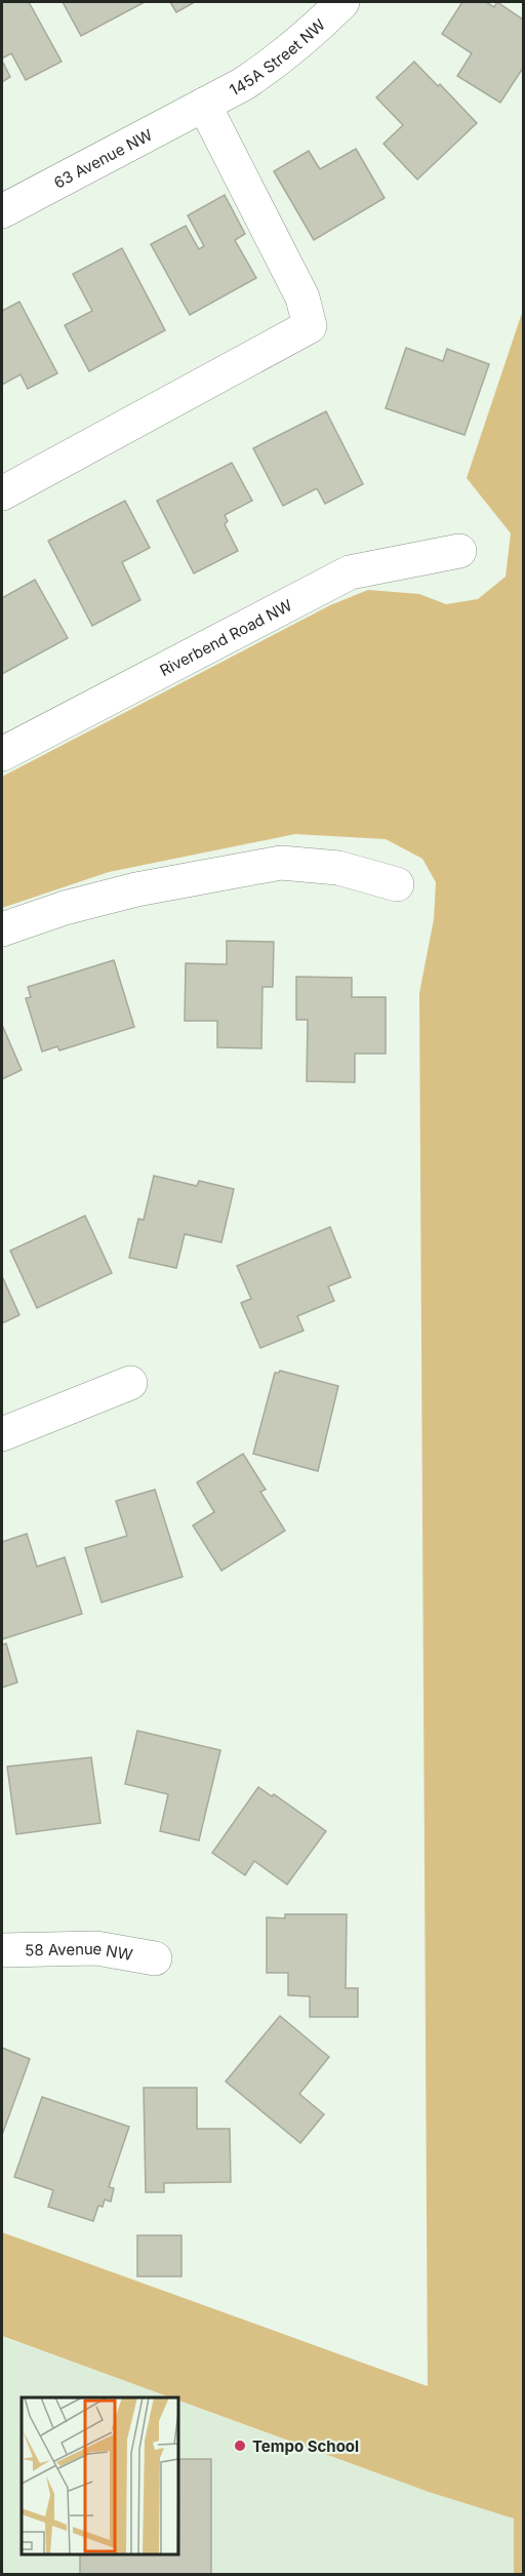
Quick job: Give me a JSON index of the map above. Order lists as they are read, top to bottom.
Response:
{
  "streets": {
    "street": [
      "145A Street NW",
      "63 Avenue NW",
      "Riverbend Road NW",
      "58 Avenue NW"
    ]
  },
  "crossings": [
    ["145A Street NW", "63 Avenue NW"]
  ],
  "places": ["Tempo School"]
}
